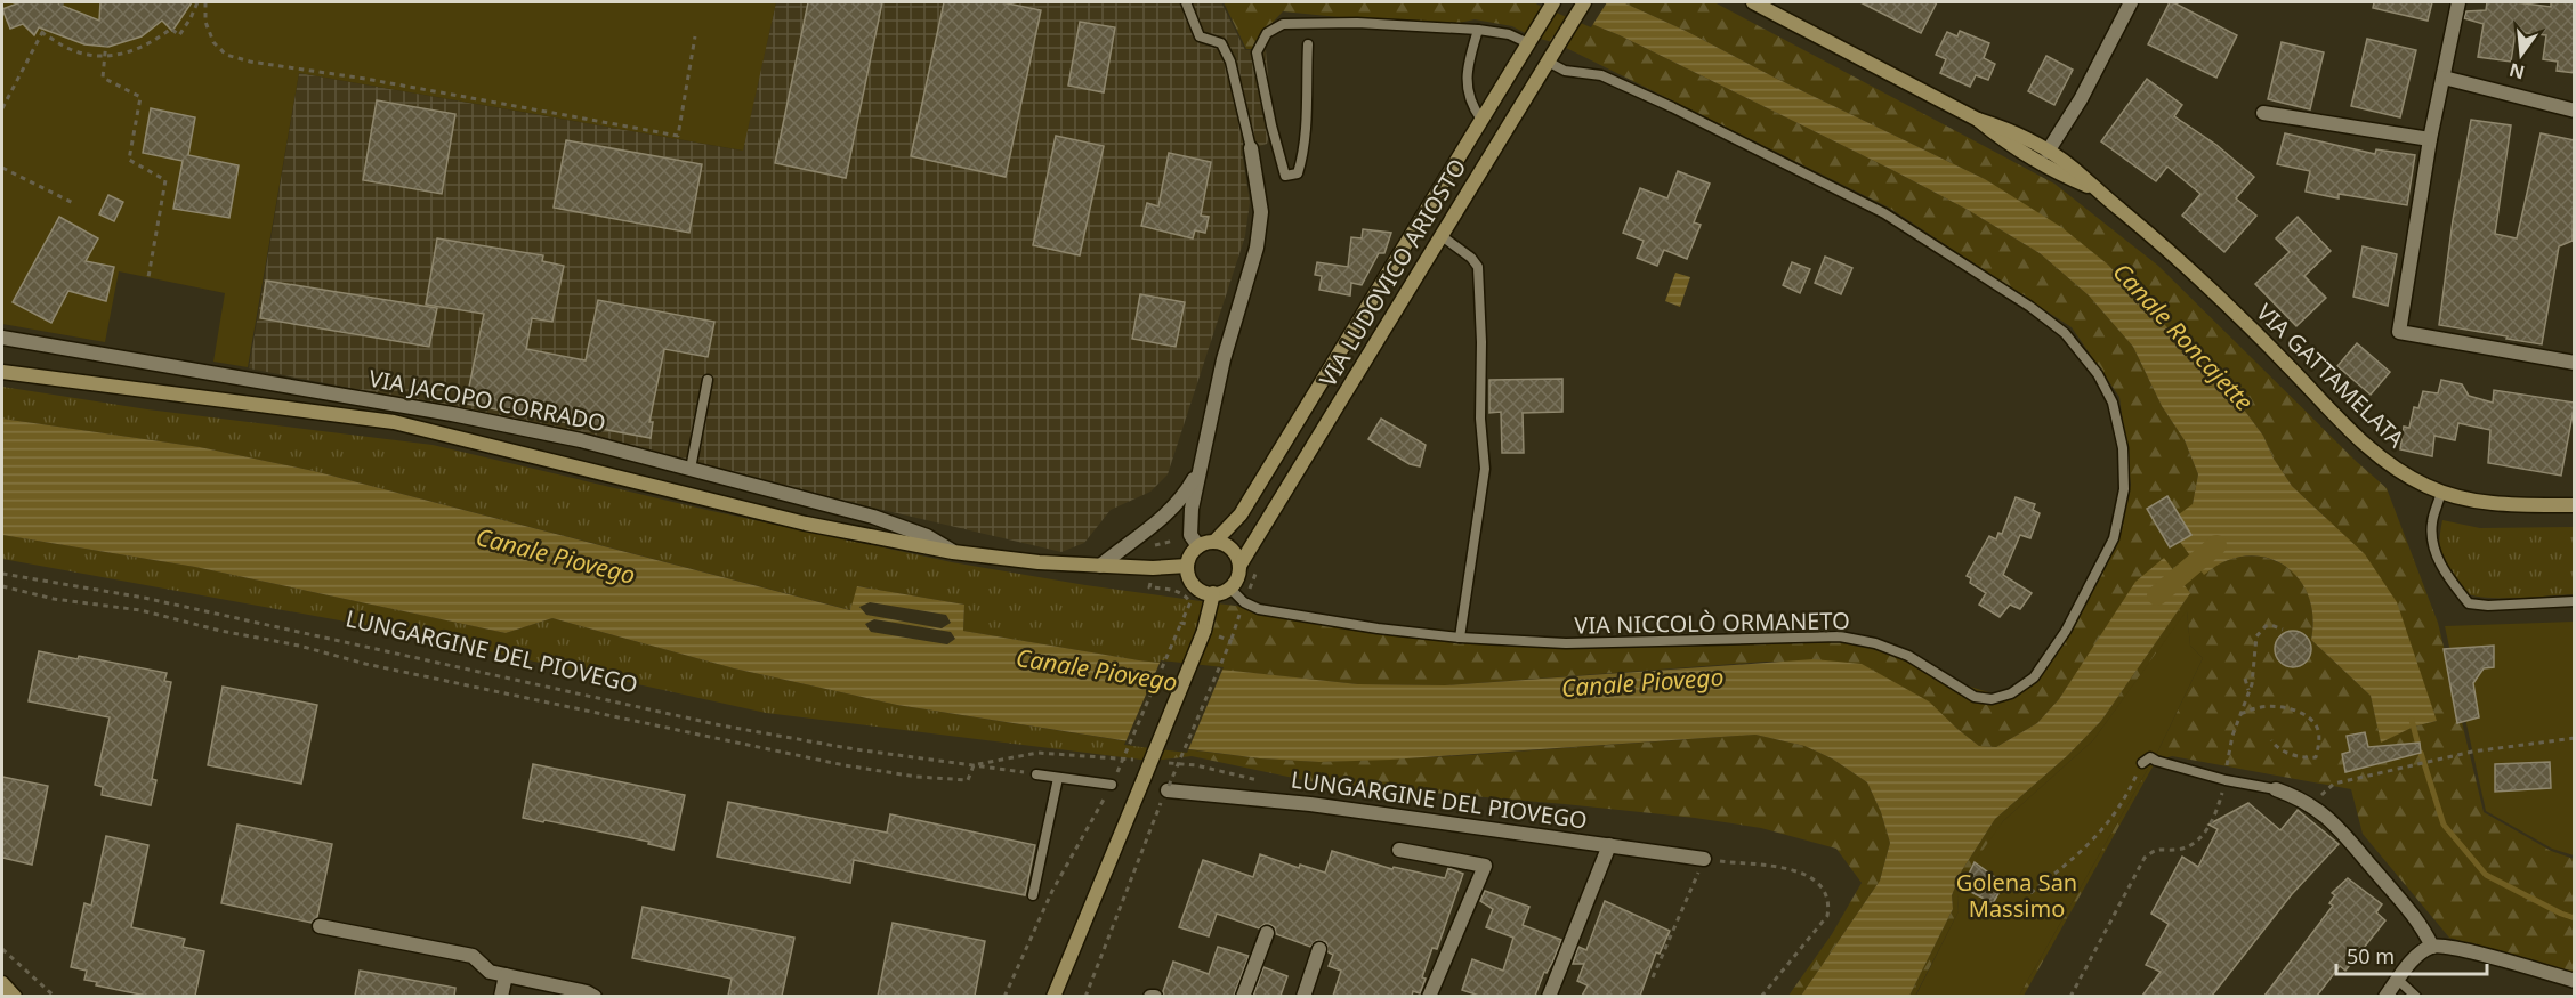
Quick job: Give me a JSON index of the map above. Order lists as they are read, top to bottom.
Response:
{
  "streets": {
    "main road": ["VIA LUDOVICO ARIOSTO", "VIA GATTAMELATA", "VIA JACOPO CORRADO"],
    "street": ["LUNGARGINE DEL PIOVEGO"],
    "lane": ["VIA NICCOLÒ ORMANETO"]
  },
  "crossings": [
    ["VIA LUDOVICO ARIOSTO", "VIA JACOPO CORRADO"],
    ["VIA LUDOVICO ARIOSTO", "VIA NICCOLÒ ORMANETO"],
    ["VIA JACOPO CORRADO", "VIA NICCOLÒ ORMANETO"]
  ],
  "water": ["Canale Roncajette", "Canale Piovego"],
  "parks": ["Golena San Massimo"],
  "scale_bar": "50 m",
  "north": "bottom"
}
